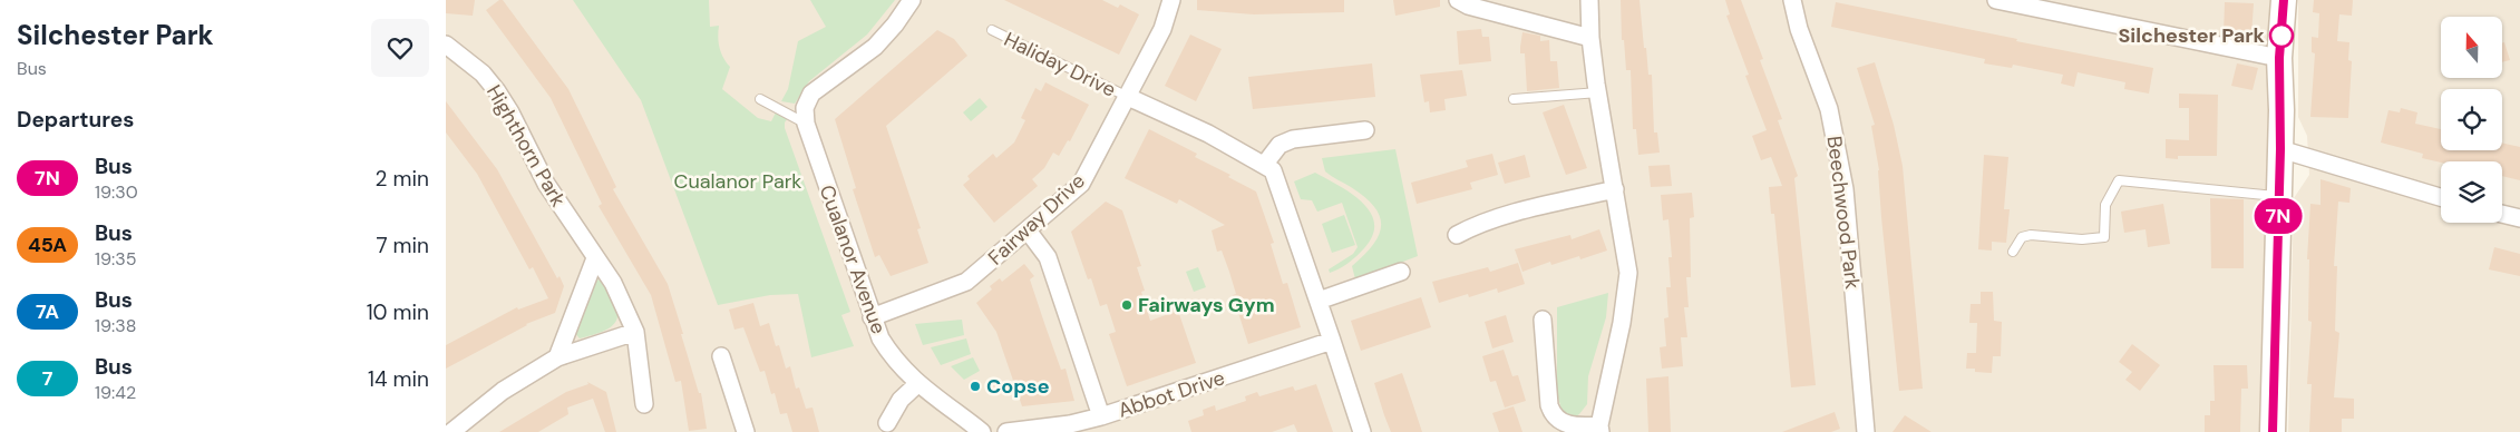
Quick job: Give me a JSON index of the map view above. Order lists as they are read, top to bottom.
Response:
{
  "streets": {
    "street": [
      "Highthorn Park",
      "Beechwood Park",
      "Fairway Drive",
      "Cualanor Avenue",
      "Abbot Drive"
    ],
    "lane": ["Haliday Drive"]
  },
  "crossings": [
    ["Haliday Drive", "Fairway Drive"],
    ["Fairway Drive", "Cualanor Avenue"]
  ],
  "parks": ["Cualanor Park"],
  "places": ["Silchester Park", "Fairways Gym", "Copse"],
  "lines": ["bus line 7N"],
  "north": "top",
  "page": {
    "heading": [
      ["Silchester Park", "Bus"],
      "Departures"
    ],
    "on_map": "7N",
    "list": [
      {
        "mark": "7N",
        "name": "Bus",
        "note": "19:30",
        "value": "2 min"
      },
      {
        "mark": "45A",
        "name": "Bus",
        "note": "19:35",
        "value": "7 min"
      },
      {
        "mark": "7A",
        "name": "Bus",
        "note": "19:38",
        "value": "10 min"
      },
      {
        "mark": "7",
        "name": "Bus",
        "note": "19:42",
        "value": "14 min"
      }
    ]
  }
}
